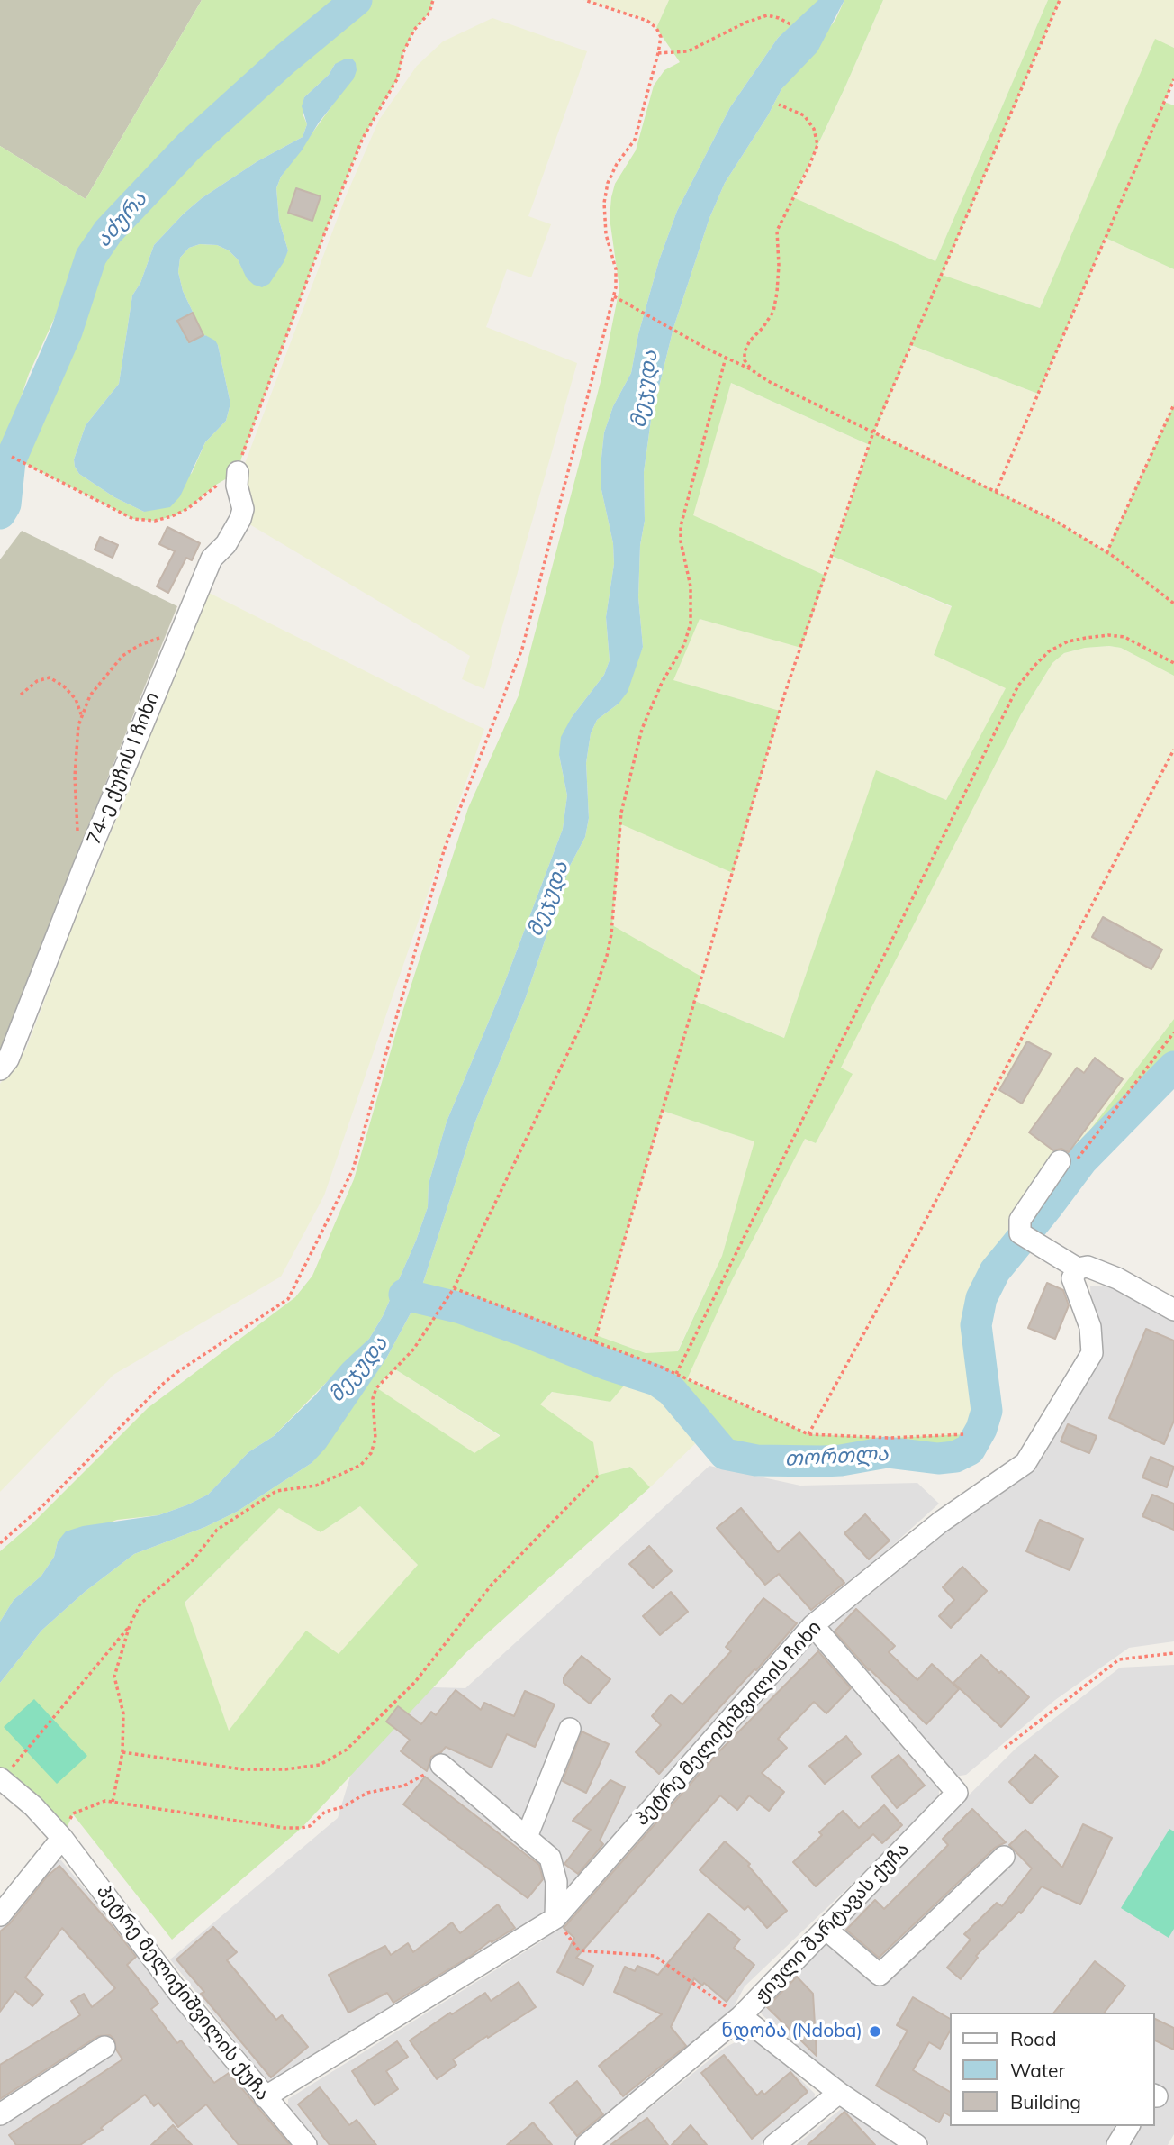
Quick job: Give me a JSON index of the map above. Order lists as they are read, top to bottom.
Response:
{
  "streets": {
    "street": [
      "74-ე ქუჩის I ჩიხი",
      "პეტრე მელიქიშვილის ჩიხი",
      "ჟიული შარტავას ქუჩა",
      "პეტრე მელიქიშვილის ქუჩა"
    ]
  },
  "crossings": [
    ["პეტრე მელიქიშვილის ჩიხი", "ჟიული შარტავას ქუჩა"],
    ["პეტრე მელიქიშვილის ჩიხი", "პეტრე მელიქიშვილის ქუჩა"]
  ],
  "water": ["აძურა", "მეჯუდა", "თორთლა"],
  "places": ["ნდობა (Ndoba)"],
  "legend": ["Road", "Water", "Building"]
}
